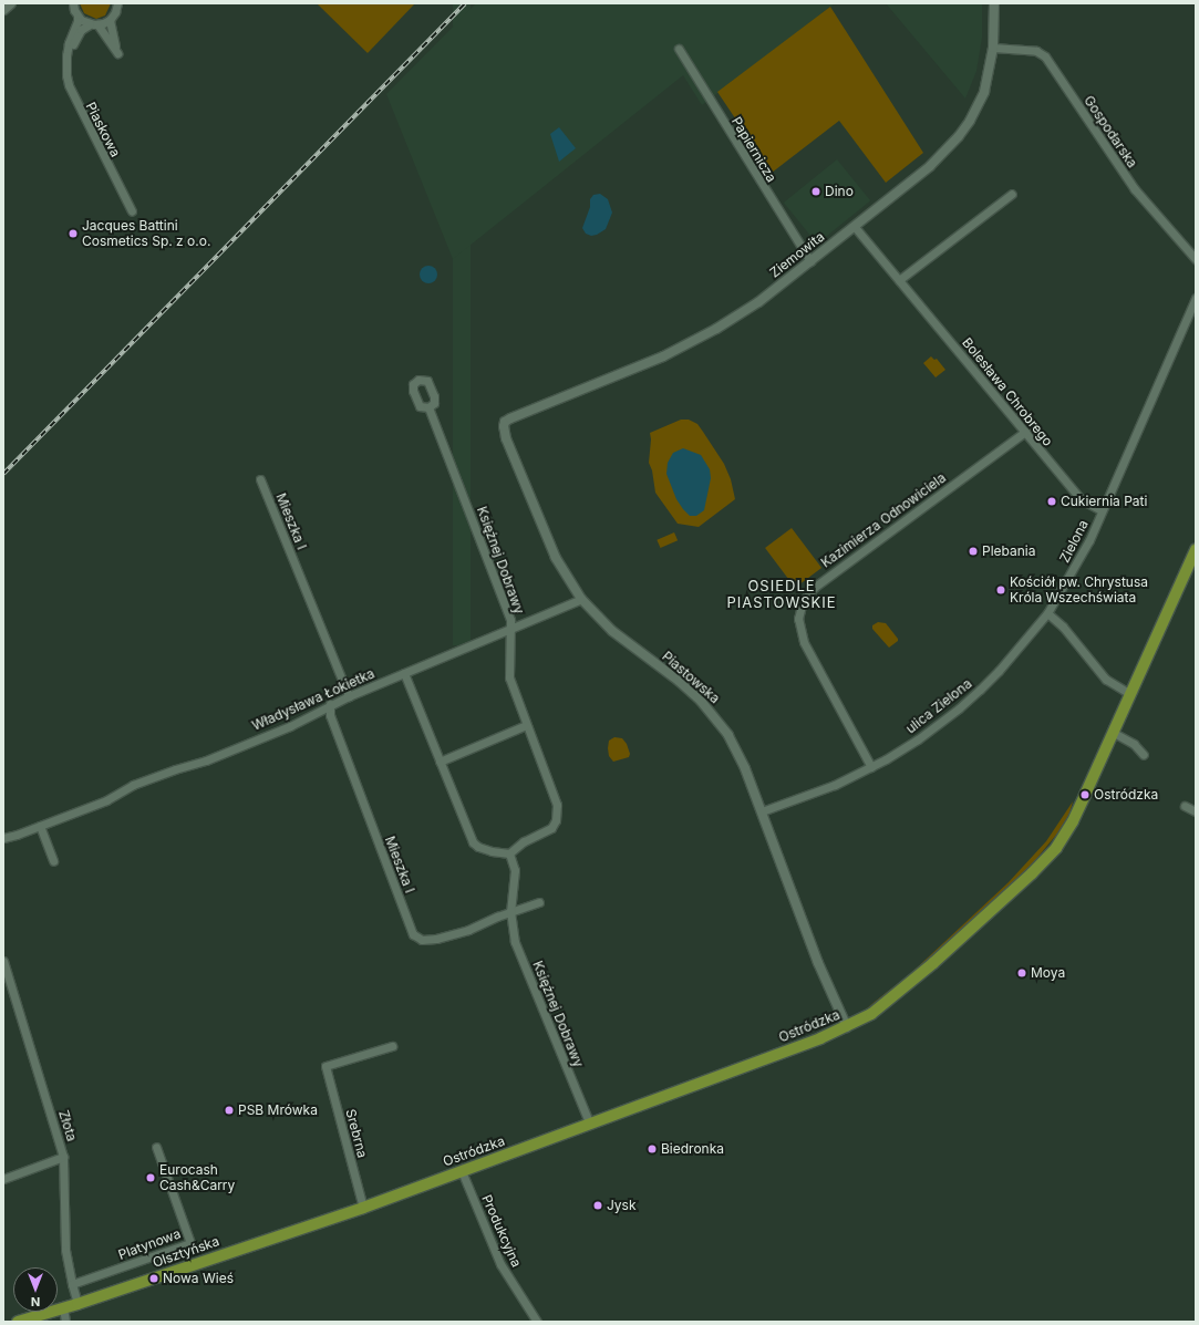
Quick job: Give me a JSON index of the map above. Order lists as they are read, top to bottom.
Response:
{
  "streets": {
    "main road": ["Ostródzka", "Olsztyńska"],
    "street": [
      "Piaskowa",
      "Gospodarska",
      "Papiernicza",
      "Ziemowita",
      "Bolesława Chrobrego",
      "Kazimierza Odnowiciela",
      "Mieszka I",
      "Zielona",
      "Księżnej Dobrawy",
      "Piastowska",
      "Władysława Łokietka",
      "ulica Zielona",
      "Złota",
      "Srebrna",
      "Produkcyjna",
      "Platynowa"
    ]
  },
  "crossings": [
    ["Gospodarska", "Ziemowita"],
    ["Papiernicza", "Ziemowita"],
    ["Ziemowita", "Bolesława Chrobrego"],
    ["Ziemowita", "Piastowska"],
    ["Bolesława Chrobrego", "Kazimierza Odnowiciela"],
    ["Bolesława Chrobrego", "Zielona"],
    ["Kazimierza Odnowiciela", "ulica Zielona"],
    ["Mieszka I", "Księżnej Dobrawy"],
    ["Mieszka I", "Władysława Łokietka"],
    ["Zielona", "ulica Zielona"],
    ["Księżnej Dobrawy", "Władysława Łokietka"],
    ["Księżnej Dobrawy", "Ostródzka"],
    ["Piastowska", "Władysława Łokietka"],
    ["Piastowska", "ulica Zielona"],
    ["Piastowska", "Ostródzka"],
    ["Ostródzka", "Srebrna"],
    ["Ostródzka", "Produkcyjna"],
    ["Ostródzka", "Olsztyńska"],
    ["Złota", "Platynowa"],
    ["Złota", "Olsztyńska"],
    ["Srebrna", "Olsztyńska"]
  ],
  "districts": ["OSIEDLE PIASTOWSKIE"],
  "places": [
    "Dino",
    "Jacques Battini Cosmetics Sp. z o.o.",
    "Cukiernia Pati",
    "Plebania",
    "Kościół pw. Chrystusa Króla Wszechświata",
    "Ostródzka",
    "Moya",
    "PSB Mrówka",
    "Biedronka",
    "Eurocash Cash&Carry",
    "Jysk",
    "Nowa Wieś"
  ],
  "north": "bottom"
}
